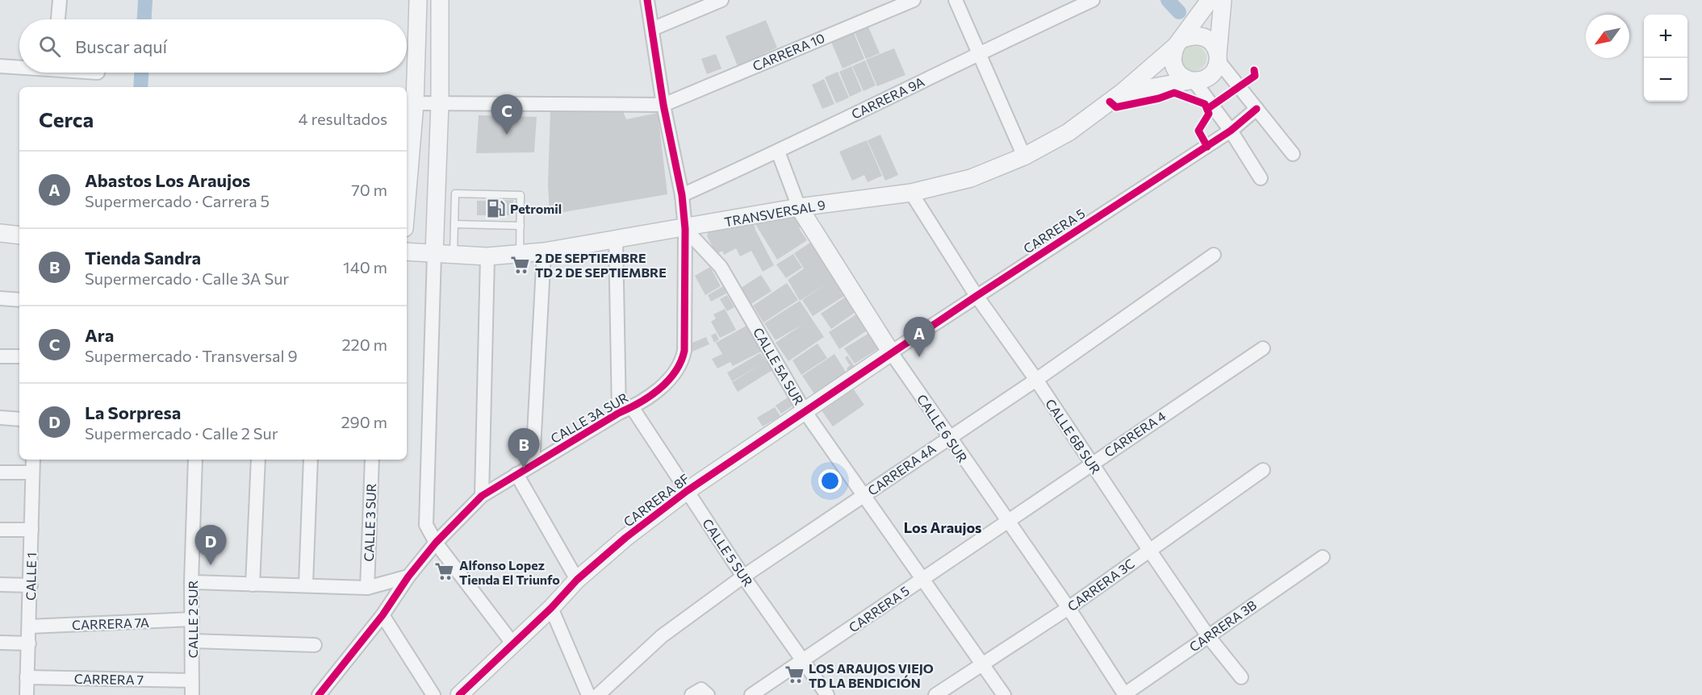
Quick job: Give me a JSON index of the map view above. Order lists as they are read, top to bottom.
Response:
{
  "streets": {
    "street": [
      "CARRERA 10",
      "CARRERA 9A",
      "TRANSVERSAL 9",
      "CARRERA 5",
      "CALLE 5A SUR",
      "CALLE 3A SUR",
      "CALLE 6 SUR",
      "CARRERA 4",
      "CALLE 6B SUR",
      "CARRERA 4A",
      "CARRERA 8F",
      "CALLE 3 SUR",
      "CALLE 5 SUR",
      "CALLE 1",
      "CARRERA 3C",
      "CALLE 2 SUR",
      "CARRERA 7A",
      "CARRERA 3B",
      "CARRERA 7"
    ]
  },
  "crossings": [
    ["CARRERA 10", "CALLE 3A SUR"],
    ["CARRERA 9A", "CALLE 3A SUR"],
    ["CARRERA 9A", "CALLE 6 SUR"],
    ["TRANSVERSAL 9", "CALLE 5A SUR"],
    ["TRANSVERSAL 9", "CALLE 3A SUR"],
    ["TRANSVERSAL 9", "CALLE 6 SUR"],
    ["TRANSVERSAL 9", "CALLE 6B SUR"],
    ["CARRERA 5", "CALLE 5A SUR"],
    ["CARRERA 5", "CALLE 6 SUR"],
    ["CARRERA 5", "CARRERA 4"],
    ["CARRERA 5", "CALLE 6B SUR"],
    ["CARRERA 5", "CARRERA 8F"],
    ["CARRERA 5", "CALLE 5 SUR"],
    ["CALLE 5A SUR", "CALLE 3A SUR"],
    ["CALLE 5A SUR", "CARRERA 4A"],
    ["CALLE 5A SUR", "CARRERA 8F"],
    ["CALLE 5A SUR", "CARRERA 3C"],
    ["CALLE 3A SUR", "CALLE 5 SUR"],
    ["CALLE 6 SUR", "CARRERA 4"],
    ["CALLE 6 SUR", "CARRERA 4A"],
    ["CALLE 6 SUR", "CARRERA 8F"],
    ["CALLE 6 SUR", "CARRERA 3C"],
    ["CALLE 6 SUR", "CARRERA 3B"],
    ["CARRERA 4", "CALLE 6B SUR"],
    ["CALLE 6B SUR", "CARRERA 4A"],
    ["CALLE 6B SUR", "CARRERA 3C"],
    ["CALLE 6B SUR", "CARRERA 3B"],
    ["CARRERA 4A", "CALLE 5 SUR"],
    ["CARRERA 8F", "CALLE 5 SUR"],
    ["CALLE 1", "CARRERA 7A"],
    ["CALLE 1", "CARRERA 7"],
    ["CALLE 2 SUR", "CARRERA 7A"],
    ["CALLE 2 SUR", "CARRERA 7"]
  ],
  "districts": ["Los Araujos"],
  "places": {
    "fuel station": ["Petromil"],
    "supermarket": ["2 DE SEPTIEMBRE TD 2 DE SEPTIEMBRE", "Alfonso Lopez Tienda El Triunfo", "LOS ARAUJOS VIEJO TD LA BENDICIÓN"]
  },
  "north": "bottom left",
  "page": {
    "map_buttons": ["+", "−"],
    "search": "Buscar aquí",
    "heading": ["Cerca", "4 resultados"],
    "pins": [
      "C",
      "A",
      "B",
      "D"
    ],
    "list": [
      {
        "mark": "A",
        "name": "Abastos Los Araujos",
        "note": "Supermercado · Carrera 5",
        "value": "70 m"
      },
      {
        "mark": "B",
        "name": "Tienda Sandra",
        "note": "Supermercado · Calle 3A Sur",
        "value": "140 m"
      },
      {
        "mark": "C",
        "name": "Ara",
        "note": "Supermercado · Transversal 9",
        "value": "220 m"
      },
      {
        "mark": "D",
        "name": "La Sorpresa",
        "note": "Supermercado · Calle 2 Sur",
        "value": "290 m"
      }
    ]
  }
}
